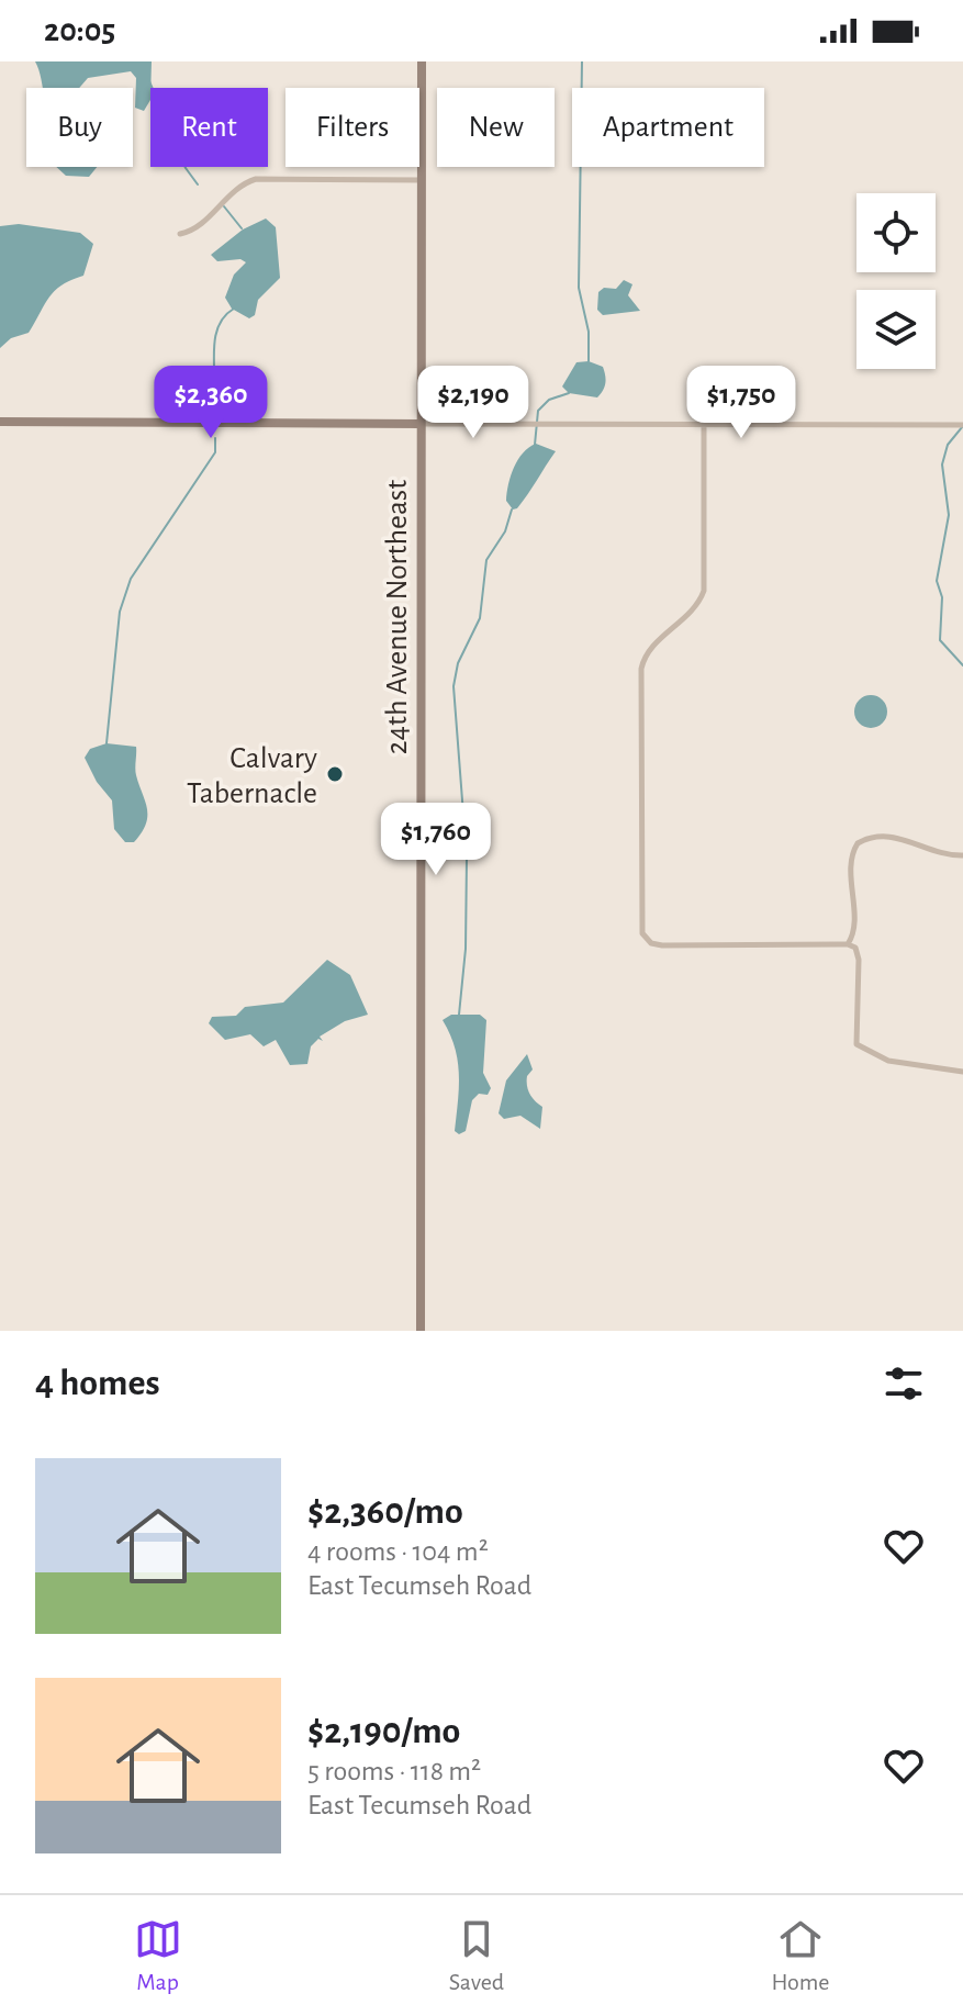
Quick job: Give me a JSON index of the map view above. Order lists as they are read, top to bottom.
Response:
{
  "streets": {
    "street": ["24th Avenue Northeast"]
  },
  "places": ["Calvary Tabernacle"],
  "page": {
    "status": "20:05",
    "chip": [
      "Buy",
      "Rent",
      "Filters",
      "New",
      "Apartment"
    ],
    "price": [
      "$2,360",
      "$2,190",
      "$1,750",
      "$1,760"
    ],
    "heading": "4 homes",
    "list": [
      {
        "name": "$2,360/mo",
        "note": "4 rooms · 104 m² · East Tecumseh Road"
      },
      {
        "name": "$2,190/mo",
        "note": "5 rooms · 118 m² · East Tecumseh Road"
      }
    ],
    "tabs": ["Map", "Saved", "Home"]
  }
}
